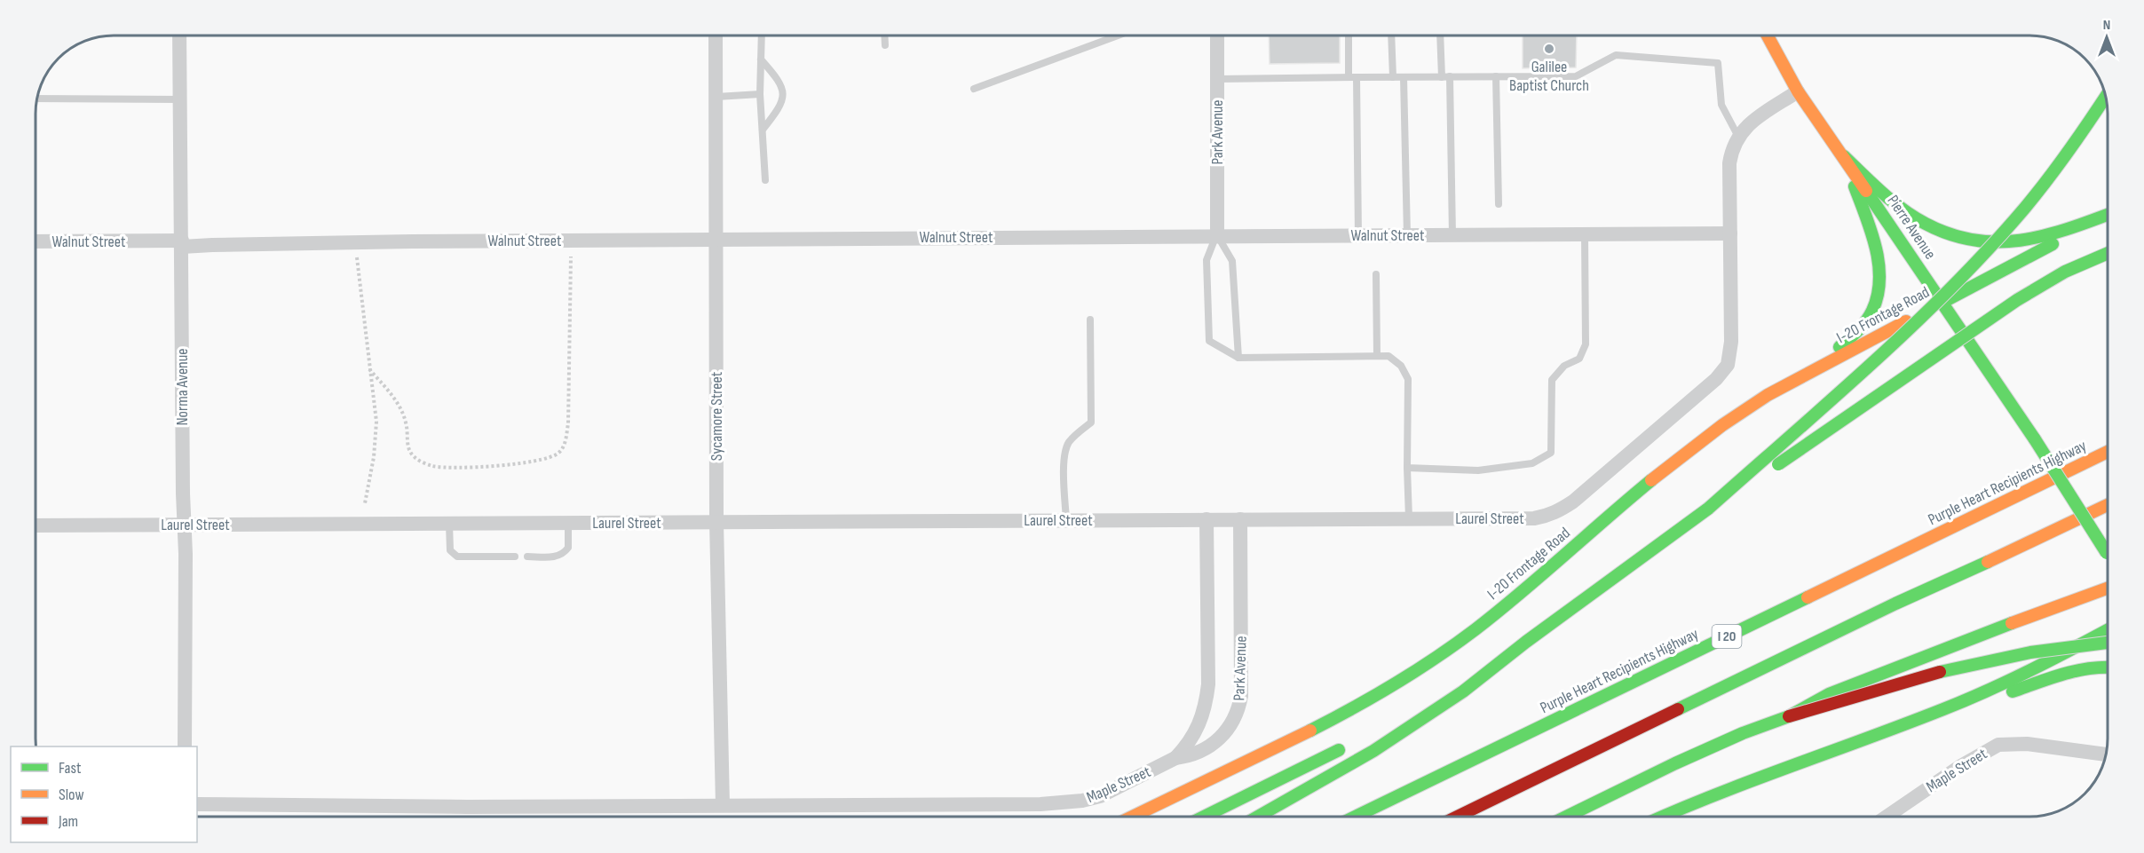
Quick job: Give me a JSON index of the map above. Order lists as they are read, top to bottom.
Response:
{
  "streets": {
    "main road": [
      "Pierre Avenue",
      "I-20 Frontage Road",
      "Purple Heart Recipients Highway",
      "I 20"
    ],
    "street": [
      "Park Avenue",
      "Walnut Street",
      "Norma Avenue",
      "Sycamore Street",
      "Laurel Street",
      "Maple Street"
    ]
  },
  "crossings": [
    ["Park Avenue", "Walnut Street"],
    ["Park Avenue", "Laurel Street"],
    ["Park Avenue", "Maple Street"],
    ["Pierre Avenue", "I-20 Frontage Road"],
    ["Pierre Avenue", "Laurel Street"],
    ["Walnut Street", "Norma Avenue"],
    ["Walnut Street", "Sycamore Street"],
    ["Walnut Street", "Laurel Street"],
    ["Norma Avenue", "Laurel Street"],
    ["Sycamore Street", "Laurel Street"],
    ["Sycamore Street", "Maple Street"]
  ],
  "places": ["Galilee Baptist Church"],
  "legend": ["Fast", "Slow", "Jam"],
  "north": "top"
}
